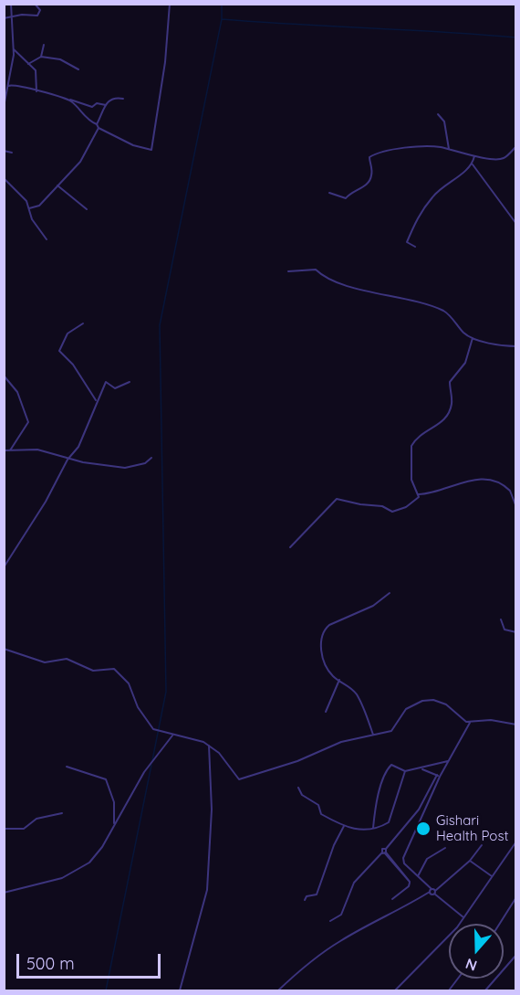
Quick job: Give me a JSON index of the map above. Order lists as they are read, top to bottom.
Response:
{
  "places": ["Gishari Health Post"],
  "scale_bar": "500 m",
  "north": "bottom"
}
